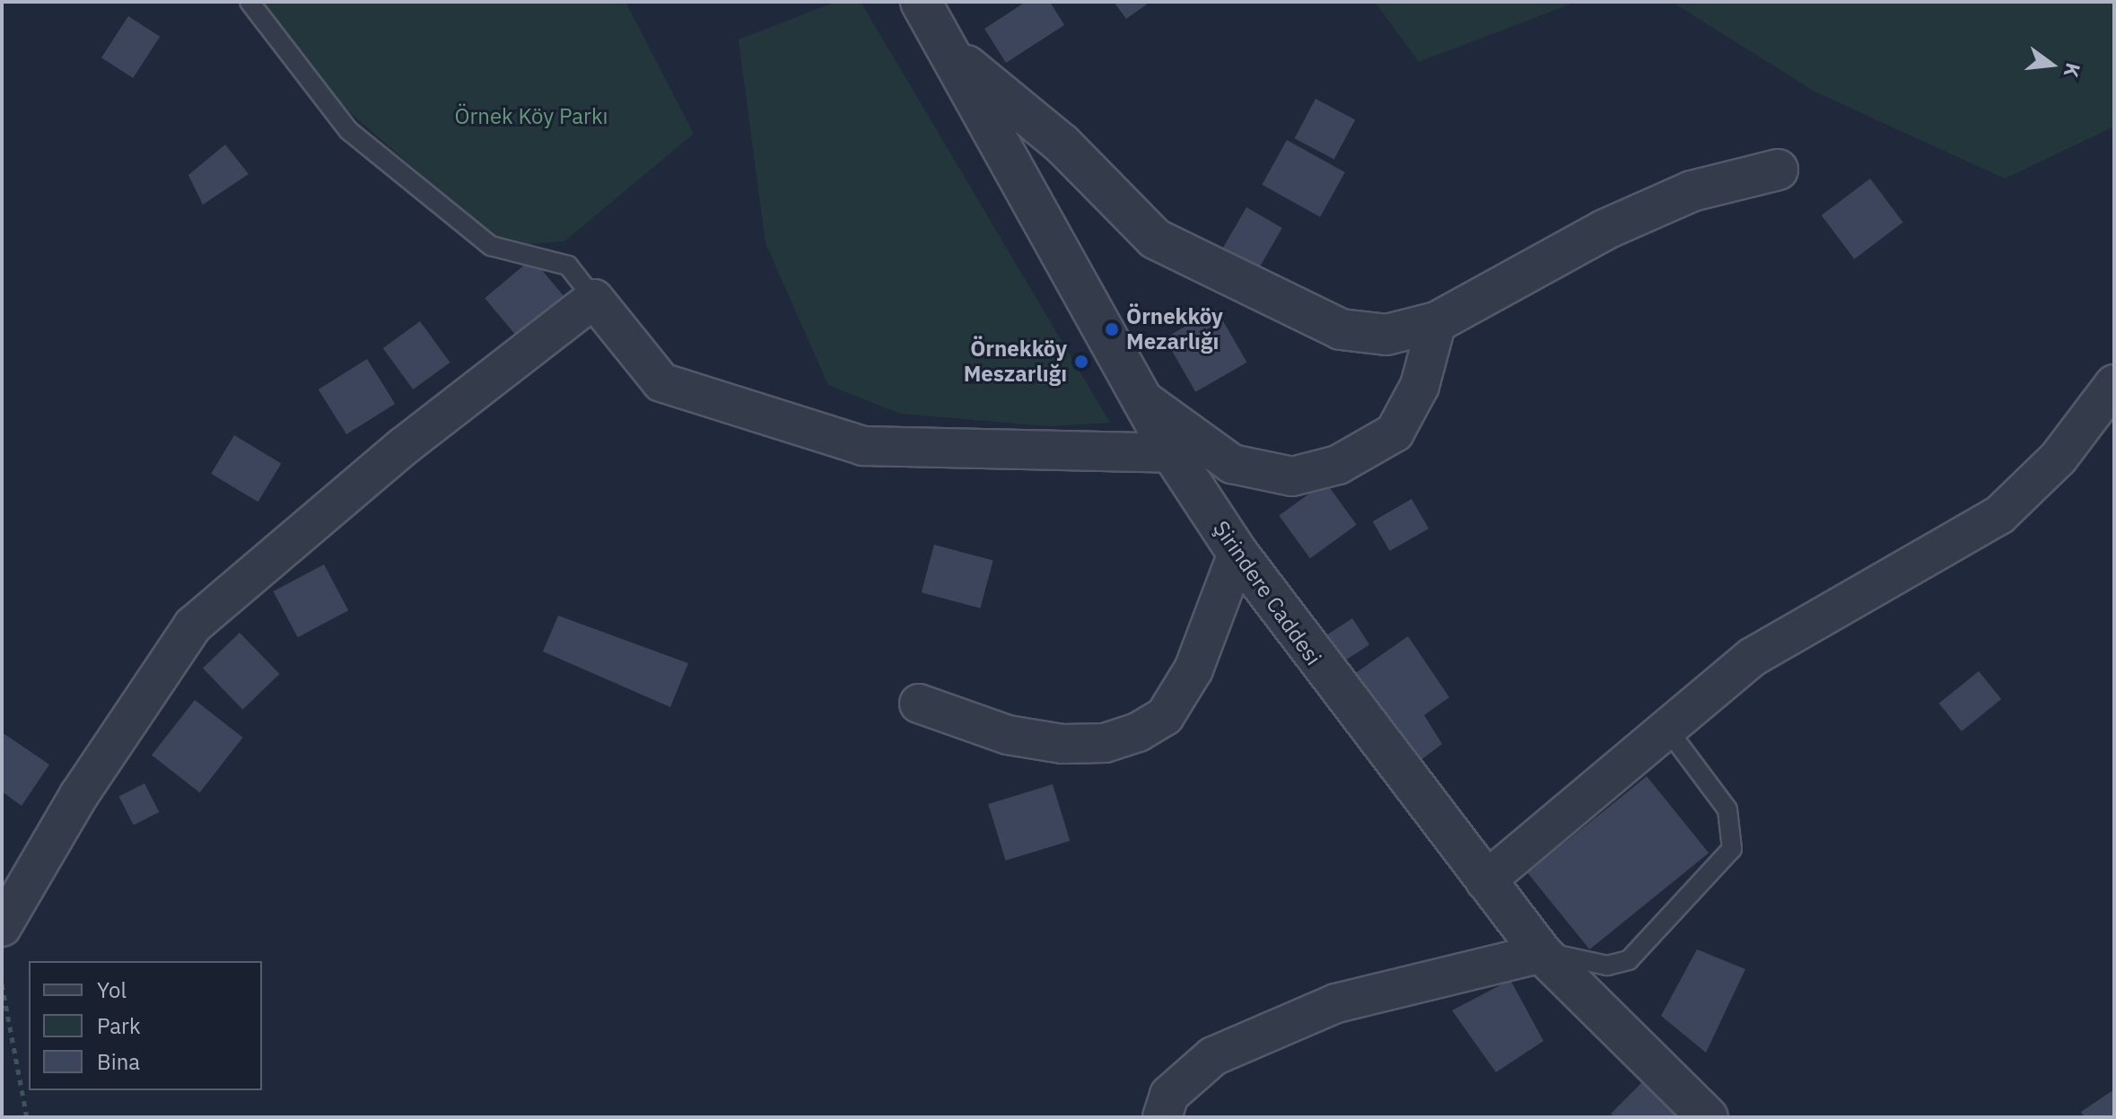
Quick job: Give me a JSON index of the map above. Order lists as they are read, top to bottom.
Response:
{
  "streets": {
    "street": ["Şirindere Caddesi"]
  },
  "parks": ["Örnek Köy Parkı"],
  "places": ["Örnekköy Mezarlığı", "Örnekköy Meszarlığı"],
  "legend": ["Yol", "Park", "Bina"],
  "north": "right"
}
